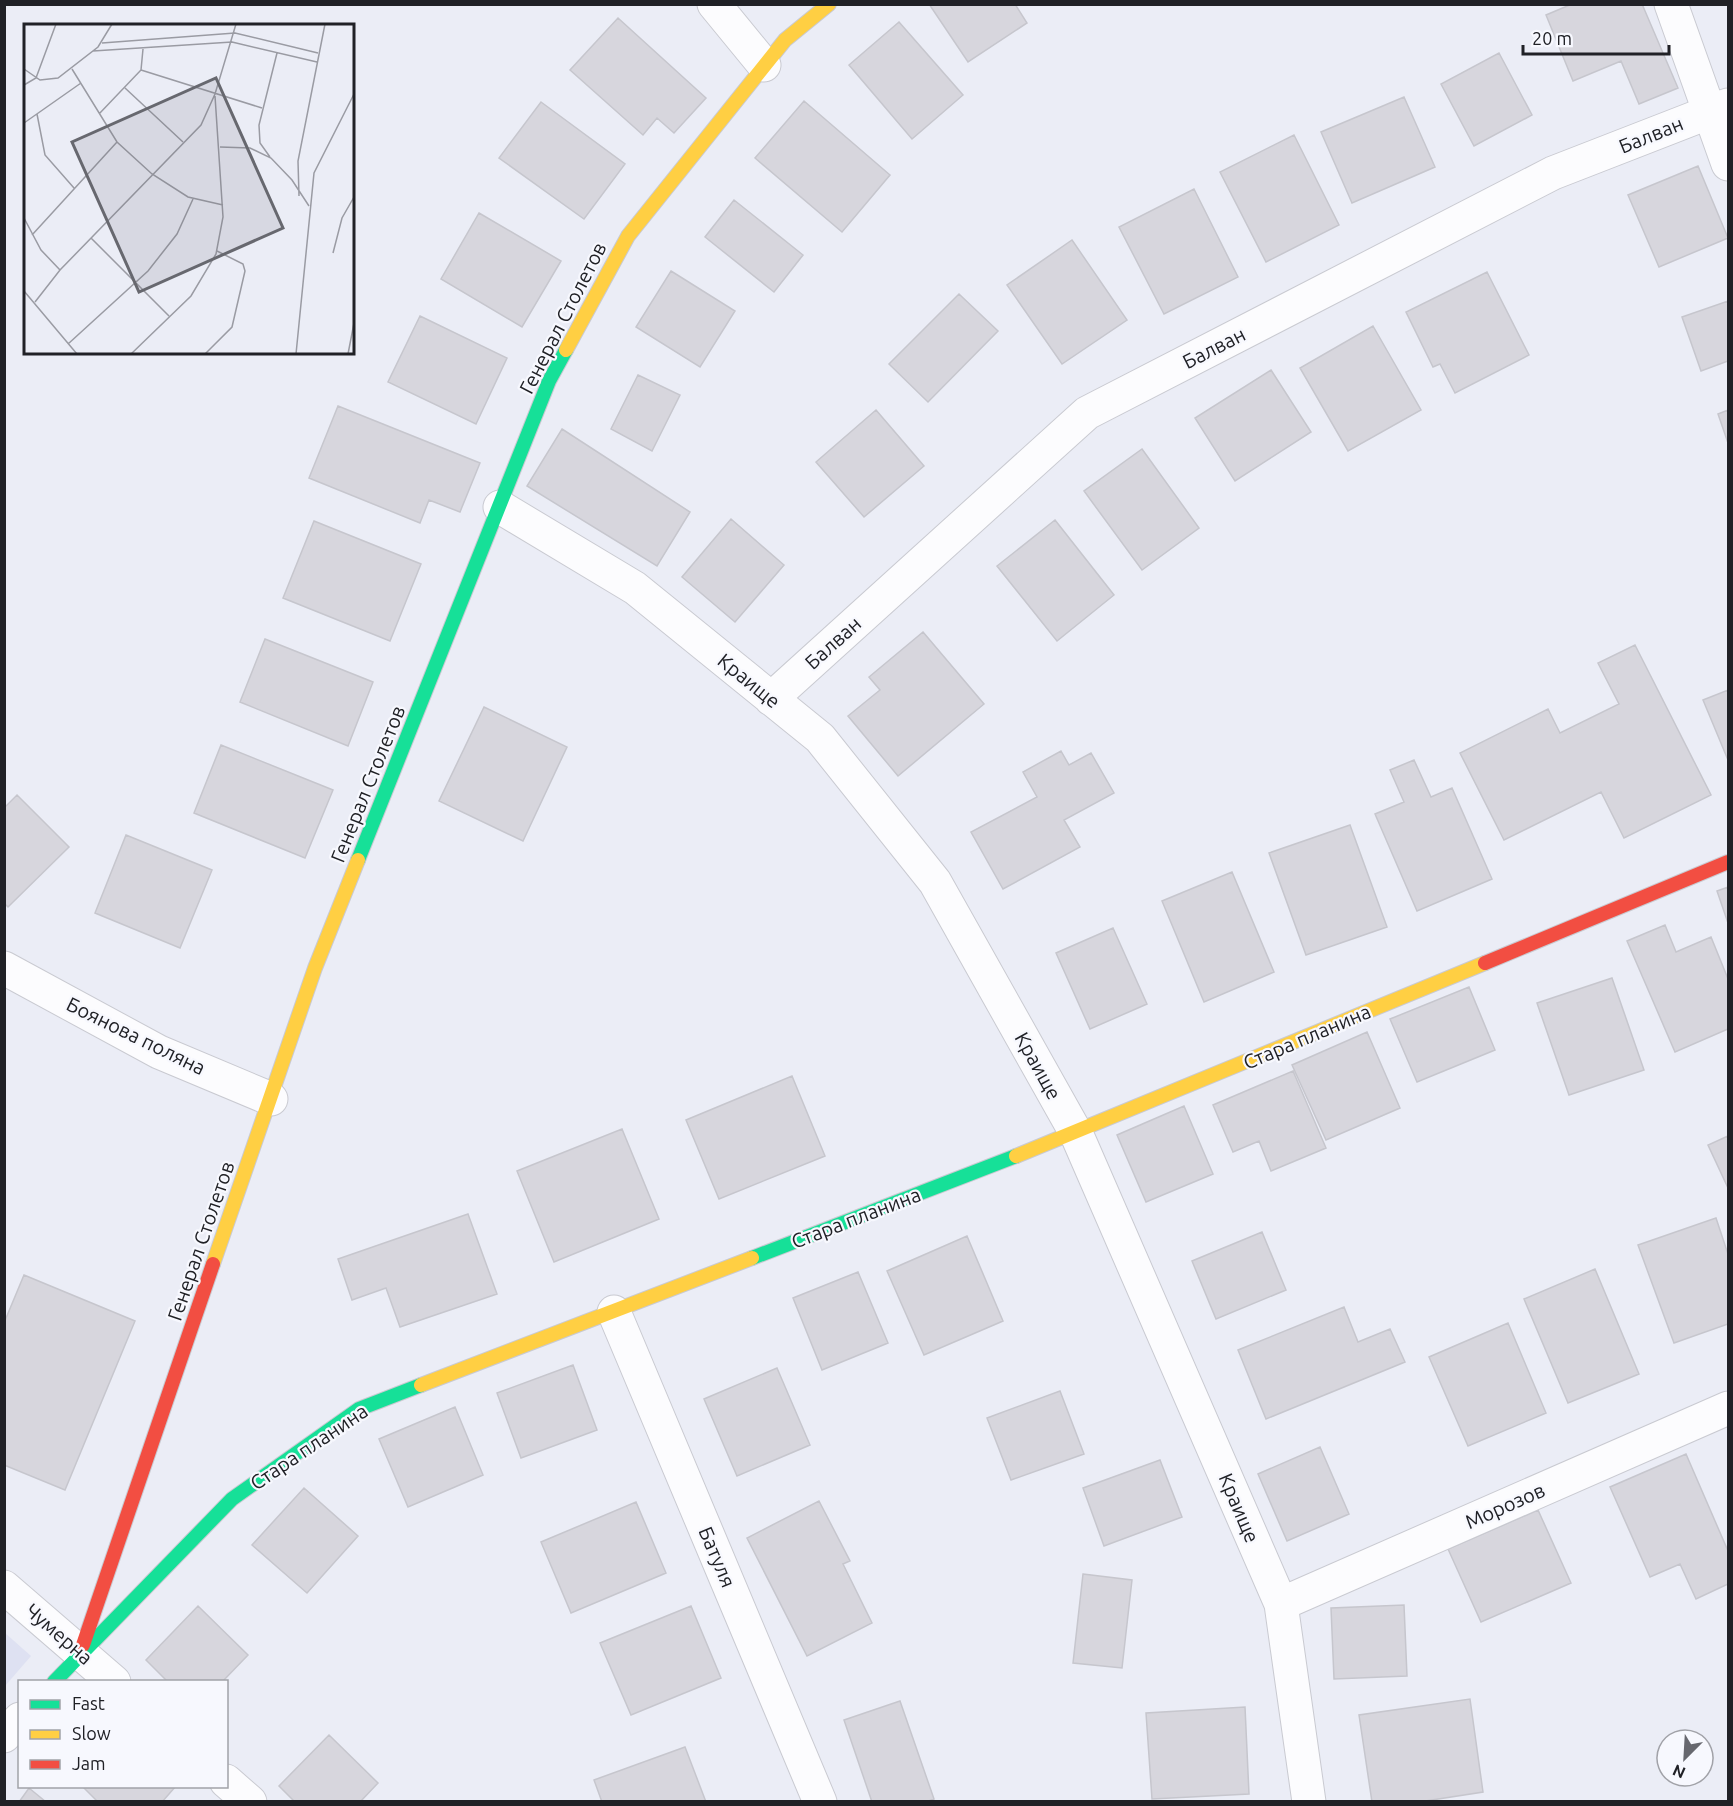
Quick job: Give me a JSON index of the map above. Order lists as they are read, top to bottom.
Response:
{
  "streets": {
    "street": [
      "Балван",
      "Генерал Столетов",
      "Краище",
      "Боянова поляна",
      "Стара планина",
      "Морозов",
      "Батуля",
      "Чумерна"
    ]
  },
  "crossings": [
    ["Балван", "Краище"],
    ["Генерал Столетов", "Краище"],
    ["Генерал Столетов", "Боянова поляна"],
    ["Генерал Столетов", "Стара планина"],
    ["Генерал Столетов", "Чумерна"],
    ["Краище", "Стара планина"],
    ["Краище", "Морозов"],
    ["Стара планина", "Батуля"],
    ["Стара планина", "Чумерна"]
  ],
  "legend": ["Fast", "Slow", "Jam"],
  "scale_bar": "20 m",
  "north": "bottom left"
}
